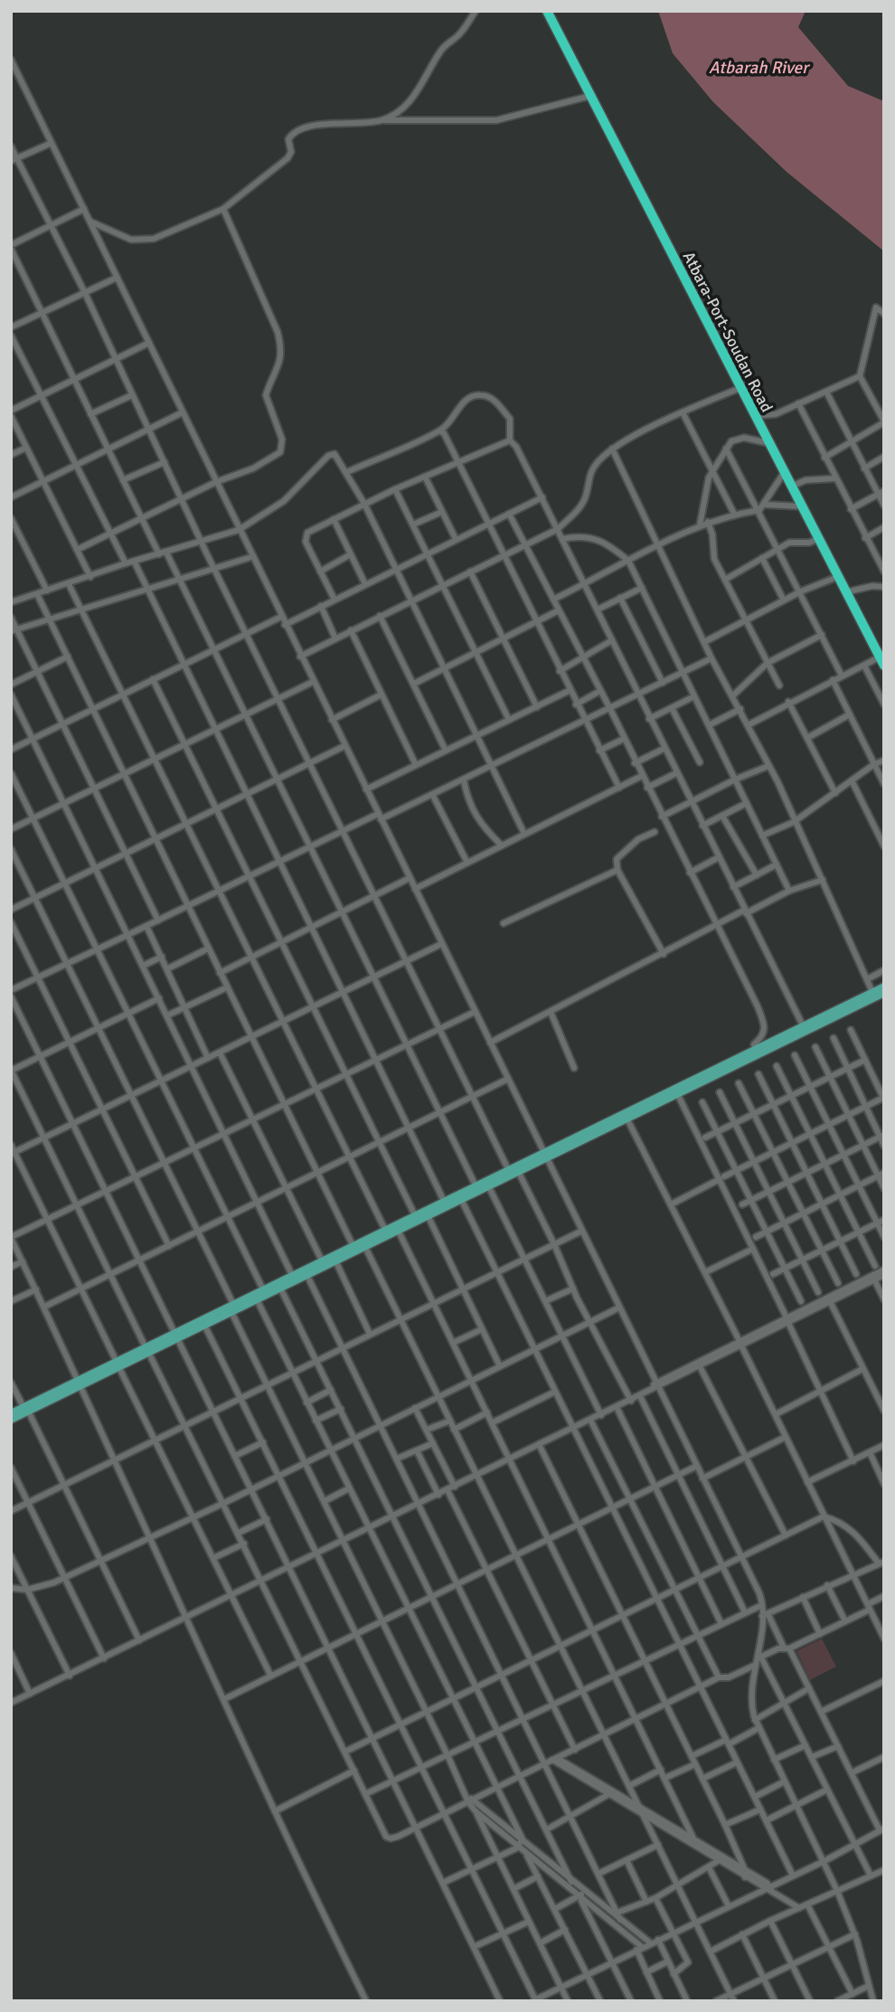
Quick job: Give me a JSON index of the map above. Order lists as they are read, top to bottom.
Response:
{
  "streets": {
    "highway": ["Atbara-Port-Soudan Road"]
  },
  "water": ["Atbarah River"]
}
